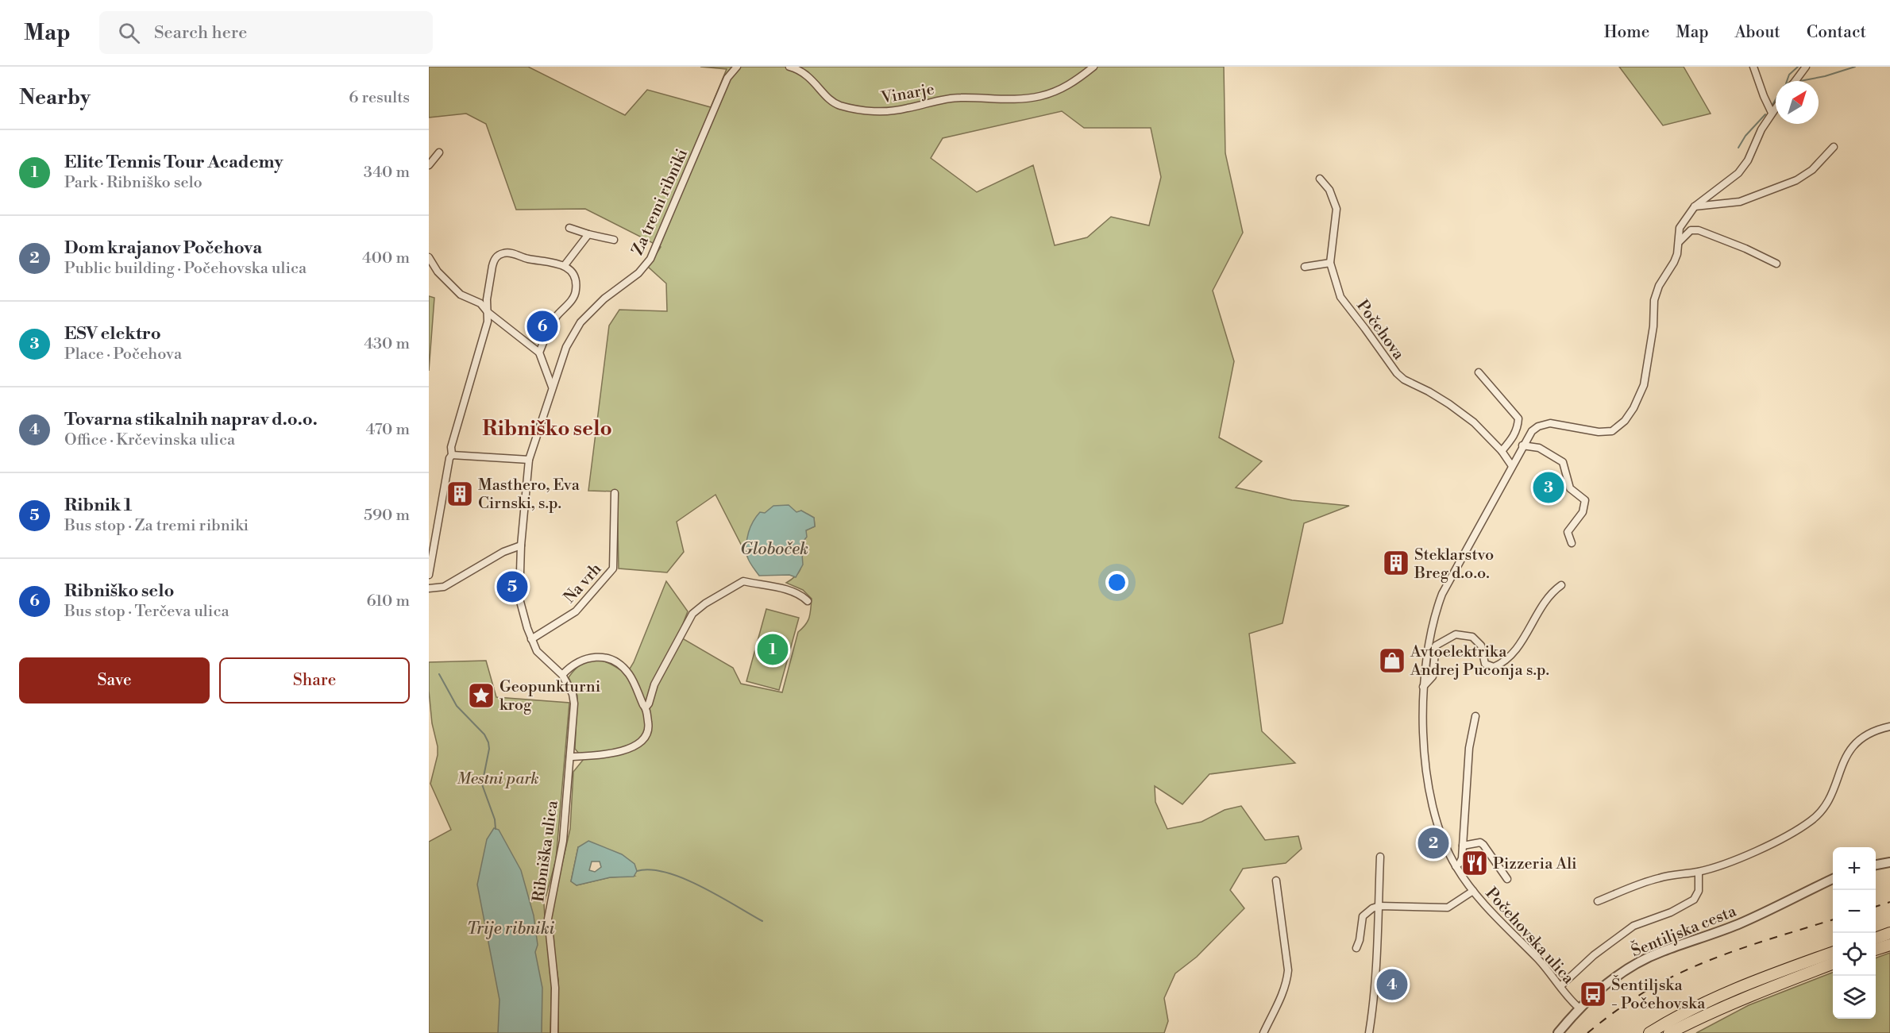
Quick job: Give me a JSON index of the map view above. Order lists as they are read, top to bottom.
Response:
{
  "streets": {
    "street": [
      "Vinarje",
      "Za tremi ribniki",
      "Počehova",
      "Na vrh",
      "Ribniška ulica",
      "Šentiljska cesta",
      "Počehovska ulica"
    ]
  },
  "crossings": [
    ["Za tremi ribniki", "Na vrh"],
    ["Za tremi ribniki", "Ribniška ulica"],
    ["Počehova", "Počehovska ulica"],
    ["Šentiljska cesta", "Počehovska ulica"]
  ],
  "districts": ["Ribniško selo"],
  "water": ["Globoček", "Trije ribniki"],
  "parks": ["Mestni park"],
  "places": {
    "building": ["Masthero, Eva Cirnski, s.p.", "Steklarstvo Breg d.o.o."],
    "shop": ["Avtoelektrika Andrej Puconja s.p."],
    "place": ["Geopunkturni krog"],
    "restaurant": ["Pizzeria Ali"],
    "bus stop": ["Šentiljska - Počehovska"]
  },
  "north": "top right",
  "page": {
    "header": "Map",
    "search": "Search here",
    "nav": [
      "Home",
      "Map",
      "About",
      "Contact"
    ],
    "heading": ["Nearby", "6 results"],
    "list": [
      {
        "mark": "1",
        "name": "Elite Tennis Tour Academy",
        "note": "Park · Ribniško selo",
        "value": "340 m"
      },
      {
        "mark": "2",
        "name": "Dom krajanov Počehova",
        "note": "Public building · Počehovska ulica",
        "value": "400 m"
      },
      {
        "mark": "3",
        "name": "ESV elektro",
        "note": "Place · Počehova",
        "value": "430 m"
      },
      {
        "mark": "4",
        "name": "Tovarna stikalnih naprav d.o.o.",
        "note": "Office · Krčevinska ulica",
        "value": "470 m"
      },
      {
        "mark": "5",
        "name": "Ribnik 1",
        "note": "Bus stop · Za tremi ribniki",
        "value": "590 m"
      },
      {
        "mark": "6",
        "name": "Ribniško selo",
        "note": "Bus stop · Terčeva ulica",
        "value": "610 m"
      }
    ],
    "pins": [
      "6",
      "3",
      "5",
      "1",
      "2",
      "4"
    ],
    "buttons": ["Save", "Share"],
    "map_buttons": ["+", "−"]
  }
}
